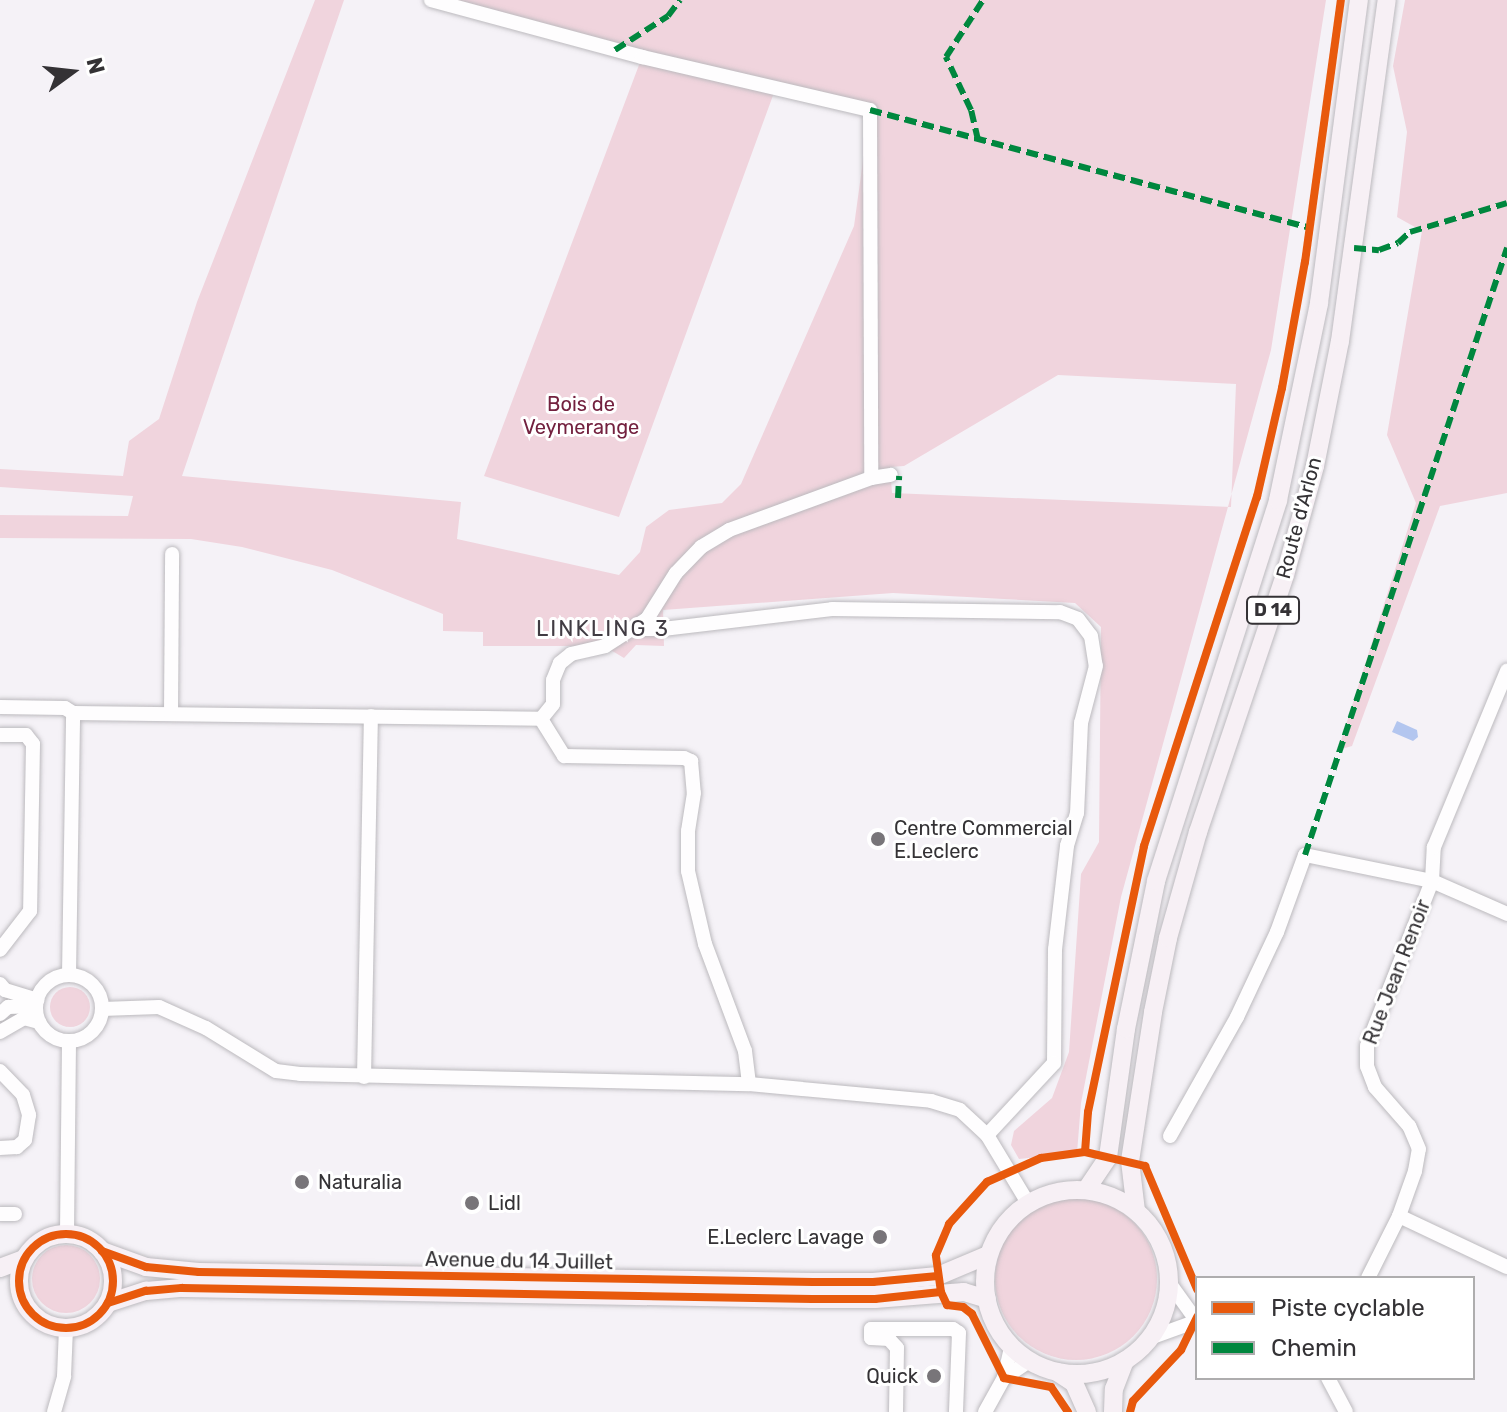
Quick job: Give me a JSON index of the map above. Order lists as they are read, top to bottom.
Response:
{
  "streets": {
    "main road": ["Route d'Arlon", "D 14", "Avenue du 14 Juillet"],
    "street": ["Rue Jean Renoir"]
  },
  "crossings": [
    ["Route d'Arlon", "Avenue du 14 Juillet"]
  ],
  "districts": ["LINKLING 3"],
  "parks": ["Bois de Veymerange"],
  "places": [
    "Centre Commercial E.Leclerc",
    "Naturalia",
    "Lidl",
    "E.Leclerc Lavage",
    "Quick"
  ],
  "legend": ["Piste cyclable", "Chemin"],
  "north": "right"
}
